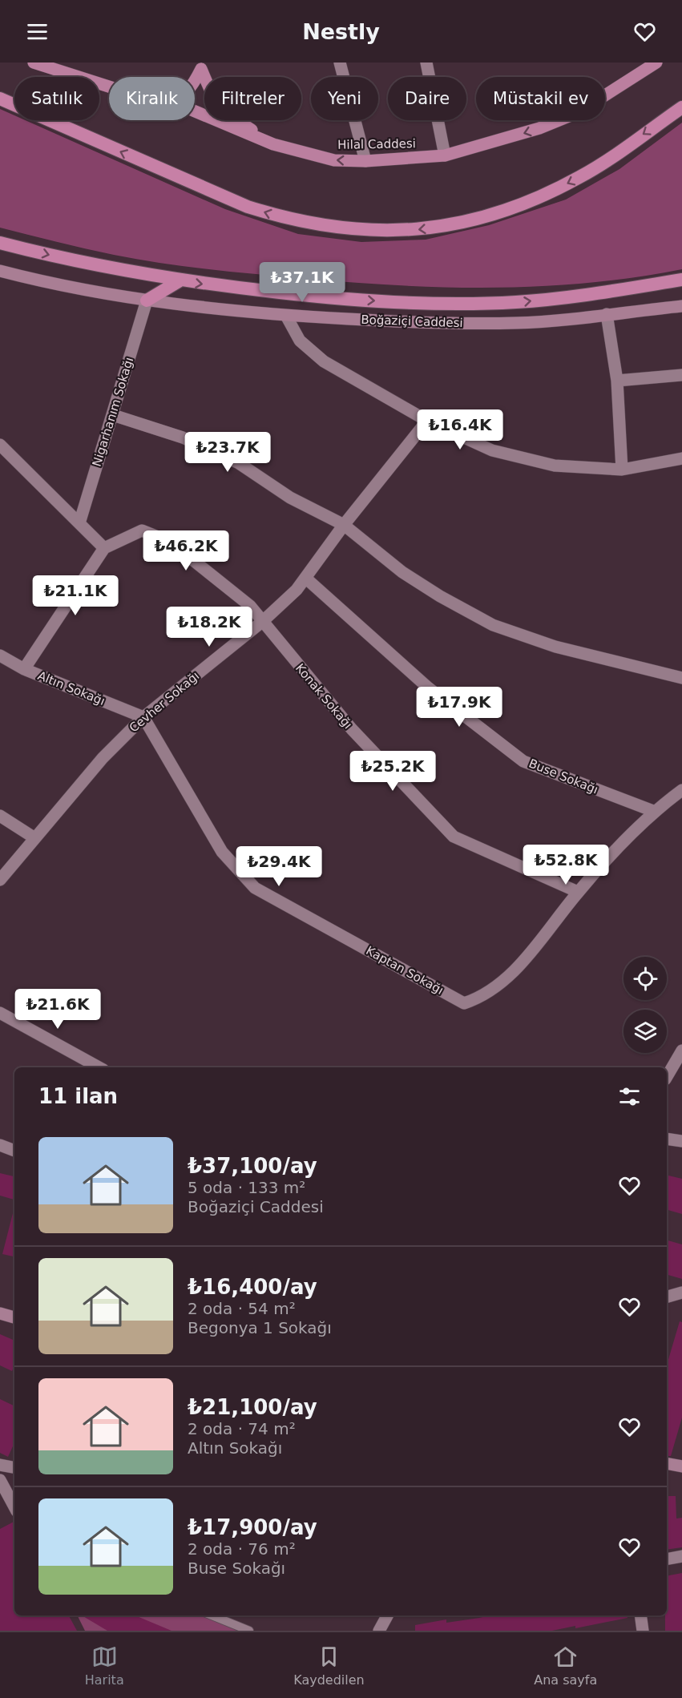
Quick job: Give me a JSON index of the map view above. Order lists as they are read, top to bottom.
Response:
{
  "streets": {
    "main road": ["Hilal Caddesi", "Boğaziçi Caddesi"],
    "street": [
      "Nigarhanım Sokağı",
      "Altın Sokağı",
      "Konak Sokağı",
      "Cevher Sokağı",
      "Buse Sokağı",
      "Kaptan Sokağı"
    ]
  },
  "crossings": [
    ["Boğaziçi Caddesi", "Nigarhanım Sokağı"],
    ["Altın Sokağı", "Cevher Sokağı"],
    ["Altın Sokağı", "Kaptan Sokağı"],
    ["Konak Sokağı", "Cevher Sokağı"],
    ["Konak Sokağı", "Kaptan Sokağı"],
    ["Cevher Sokağı", "Buse Sokağı"],
    ["Cevher Sokağı", "Kaptan Sokağı"],
    ["Buse Sokağı", "Kaptan Sokağı"]
  ],
  "one_way": ["Hilal Caddesi"],
  "page": {
    "header": "Nestly",
    "chip": [
      "Satılık",
      "Kiralık",
      "Filtreler",
      "Yeni",
      "Daire",
      "Müstakil ev"
    ],
    "price": [
      "₺37.1K",
      "₺16.4K",
      "₺23.7K",
      "₺46.2K",
      "₺21.1K",
      "₺18.2K",
      "₺17.9K",
      "₺25.2K",
      "₺52.8K",
      "₺29.4K",
      "₺21.6K"
    ],
    "heading": "11 ilan",
    "list": [
      {
        "name": "₺37,100/ay",
        "note": "5 oda · 133 m² · Boğaziçi Caddesi"
      },
      {
        "name": "₺16,400/ay",
        "note": "2 oda · 54 m² · Begonya 1 Sokağı"
      },
      {
        "name": "₺21,100/ay",
        "note": "2 oda · 74 m² · Altın Sokağı"
      },
      {
        "name": "₺17,900/ay",
        "note": "2 oda · 76 m² · Buse Sokağı"
      }
    ],
    "tabs": ["Harita", "Kaydedilen", "Ana sayfa"]
  }
}
